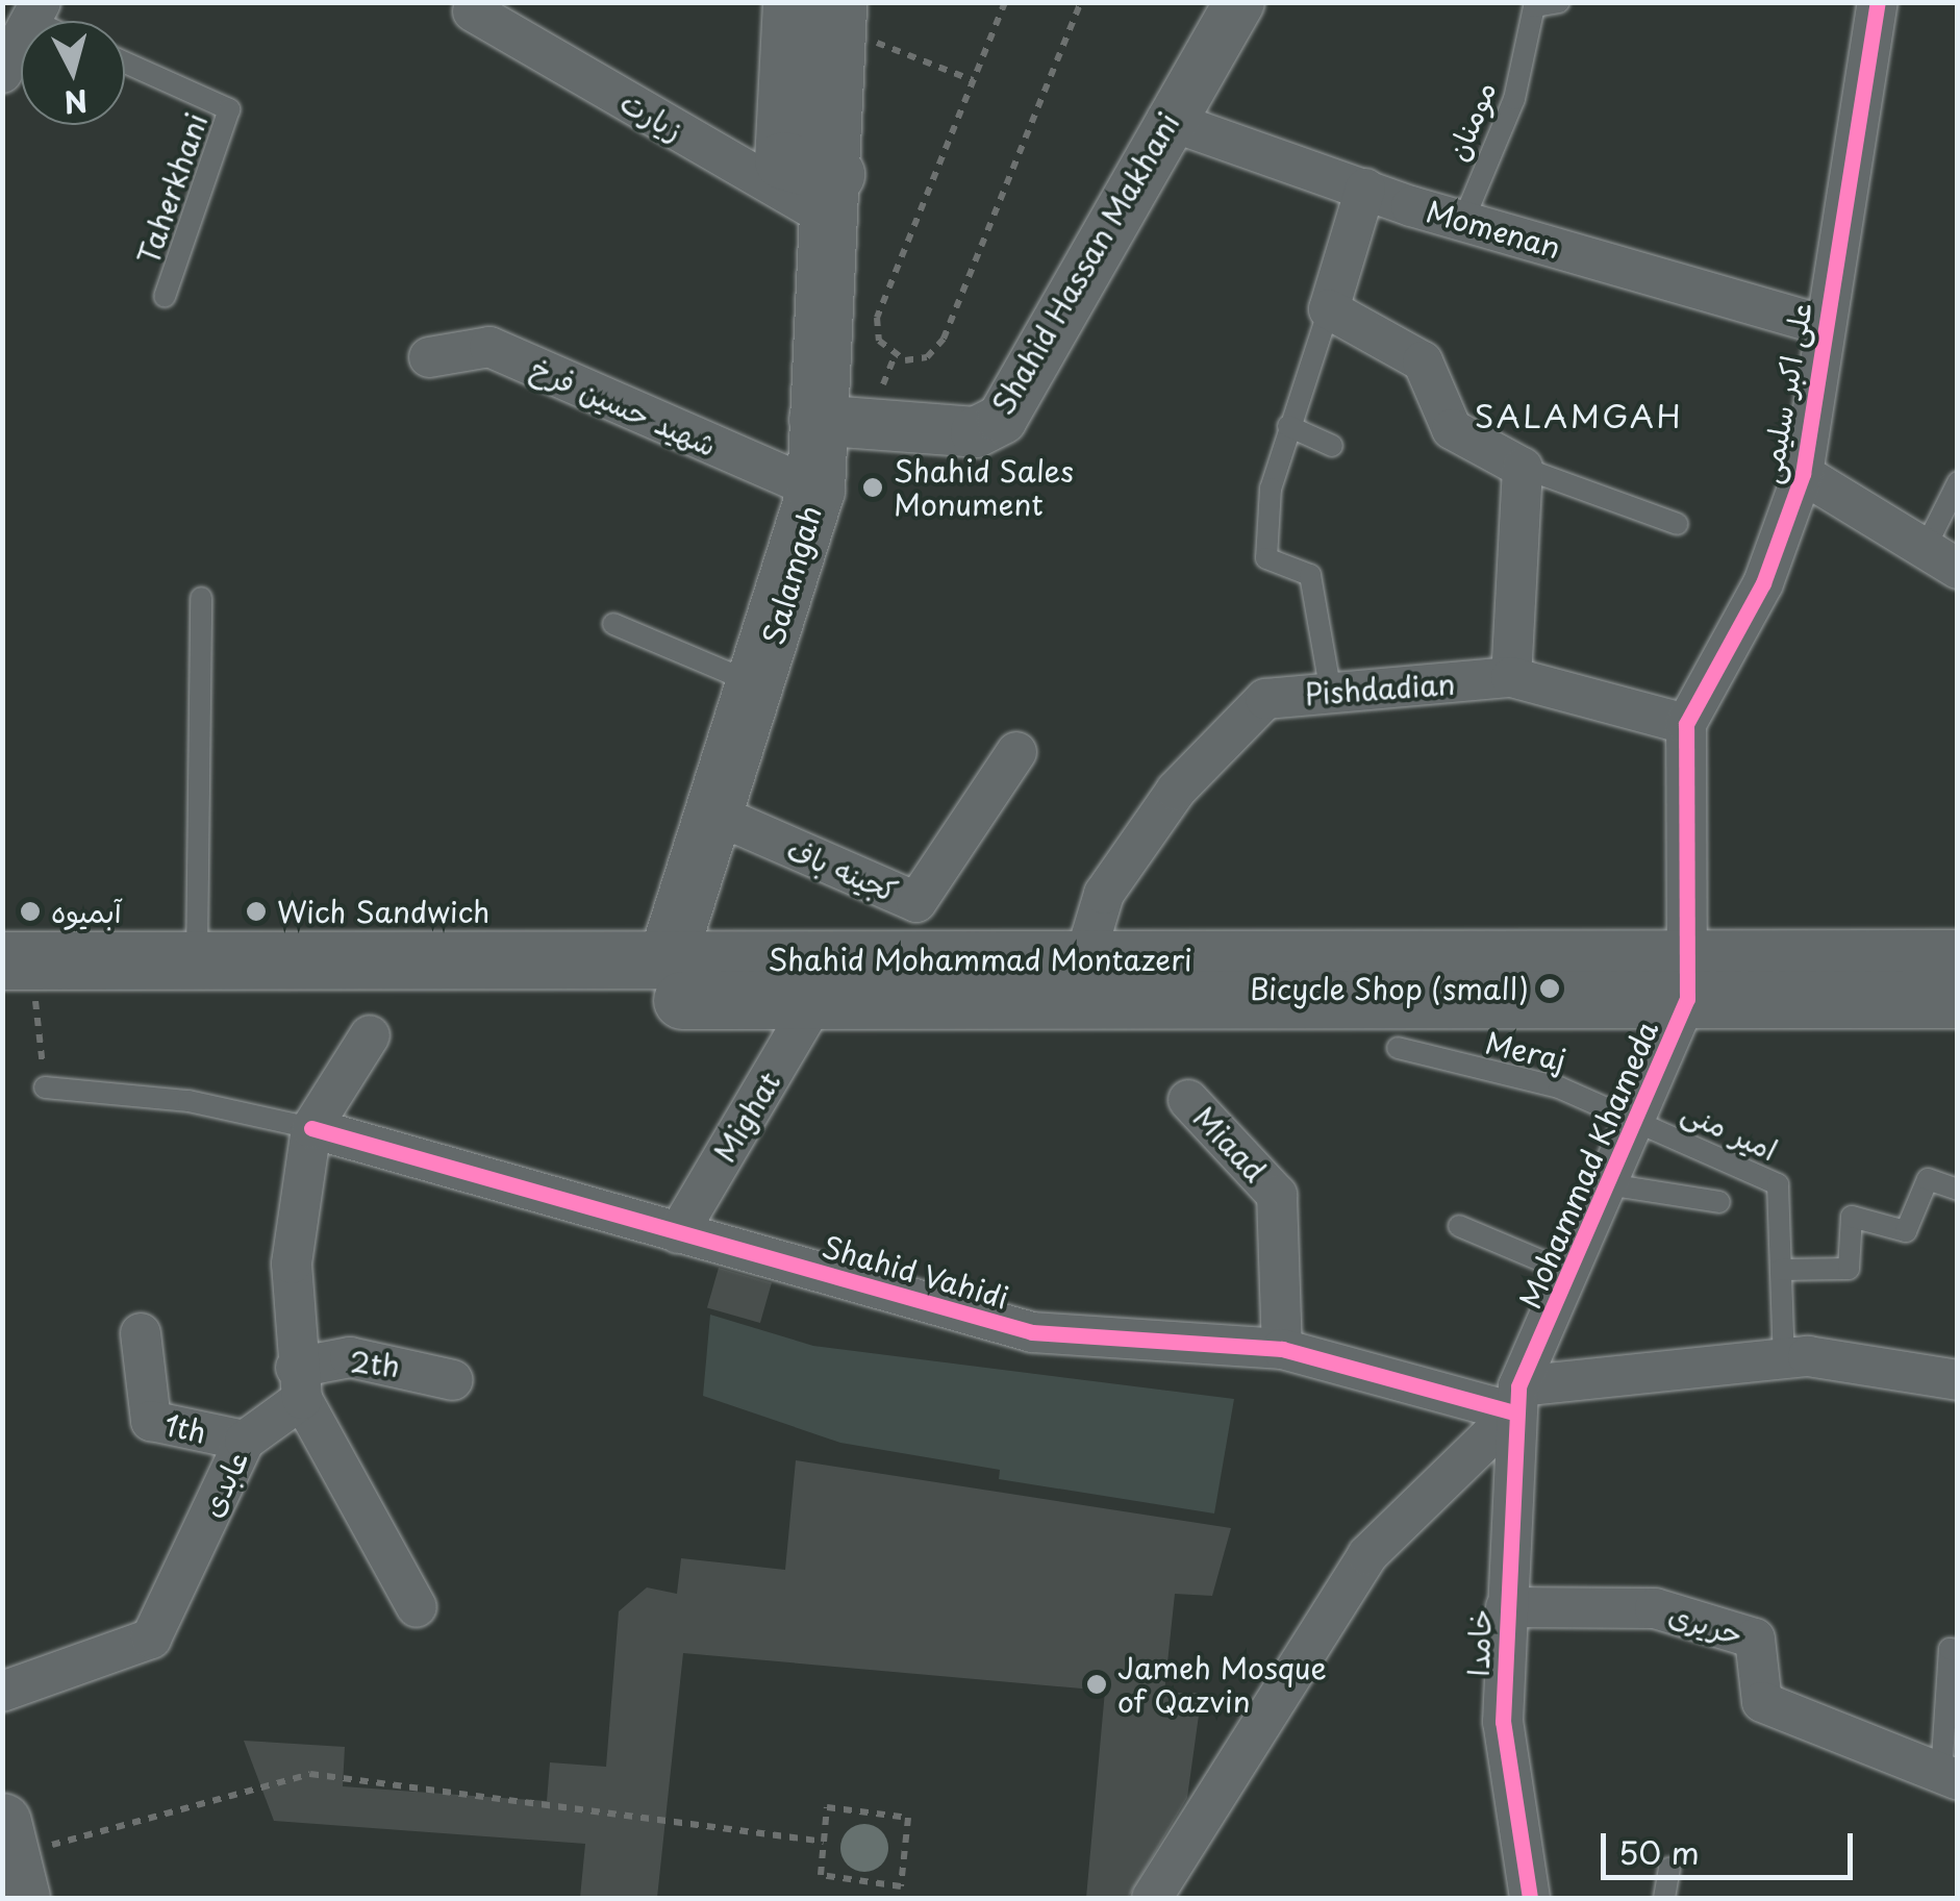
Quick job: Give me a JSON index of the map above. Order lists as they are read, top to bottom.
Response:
{
  "streets": {
    "main road": ["Salamgah", "Shahid Mohammad Montazeri"],
    "street": [
      "زیارت",
      "Momenan",
      "Shahid Hassan Makhani",
      "علی اکبر سلیمی",
      "شهید حسین فرخ",
      "Pishdadian",
      "کجینه باف",
      "Mighat",
      "Miaad",
      "Mohammad Khameda",
      "Shahid Vahidi",
      "2th",
      "1th",
      "عابدی",
      "حریری",
      "خامدا"
    ],
    "lane": [
      "مومنان",
      "Taherkhani",
      "Meraj",
      "امیر منی"
    ]
  },
  "crossings": [
    ["زیارت", "Salamgah"],
    ["مومنان", "Momenan"],
    ["Momenan", "Shahid Hassan Makhani"],
    ["Momenan", "علی اکبر سلیمی"],
    ["Shahid Hassan Makhani", "Salamgah"],
    ["علی اکبر سلیمی", "Pishdadian"],
    ["علی اکبر سلیمی", "Shahid Mohammad Montazeri"],
    ["علی اکبر سلیمی", "Mohammad Khameda"],
    ["شهید حسین فرخ", "Salamgah"],
    ["Salamgah", "کجینه باف"],
    ["Salamgah", "Shahid Mohammad Montazeri"],
    ["Pishdadian", "Shahid Mohammad Montazeri"],
    ["Shahid Mohammad Montazeri", "Mighat"],
    ["Shahid Mohammad Montazeri", "Mohammad Khameda"],
    ["Meraj", "امیر منی"],
    ["Meraj", "Mohammad Khameda"],
    ["Mighat", "Shahid Vahidi"],
    ["امیر منی", "Mohammad Khameda"],
    ["Miaad", "Shahid Vahidi"],
    ["Mohammad Khameda", "Shahid Vahidi"],
    ["Mohammad Khameda", "خامدا"],
    ["Shahid Vahidi", "خامدا"],
    ["2th", "عابدی"],
    ["1th", "عابدی"],
    ["حریری", "خامدا"]
  ],
  "districts": ["SALAMGAH"],
  "places": [
    "Shahid Sales Monument",
    "آبمیوه",
    "Wich Sandwich",
    "Bicycle Shop (small)",
    "Jameh Mosque of Qazvin"
  ],
  "scale_bar": "50 m",
  "north": "bottom"
}
